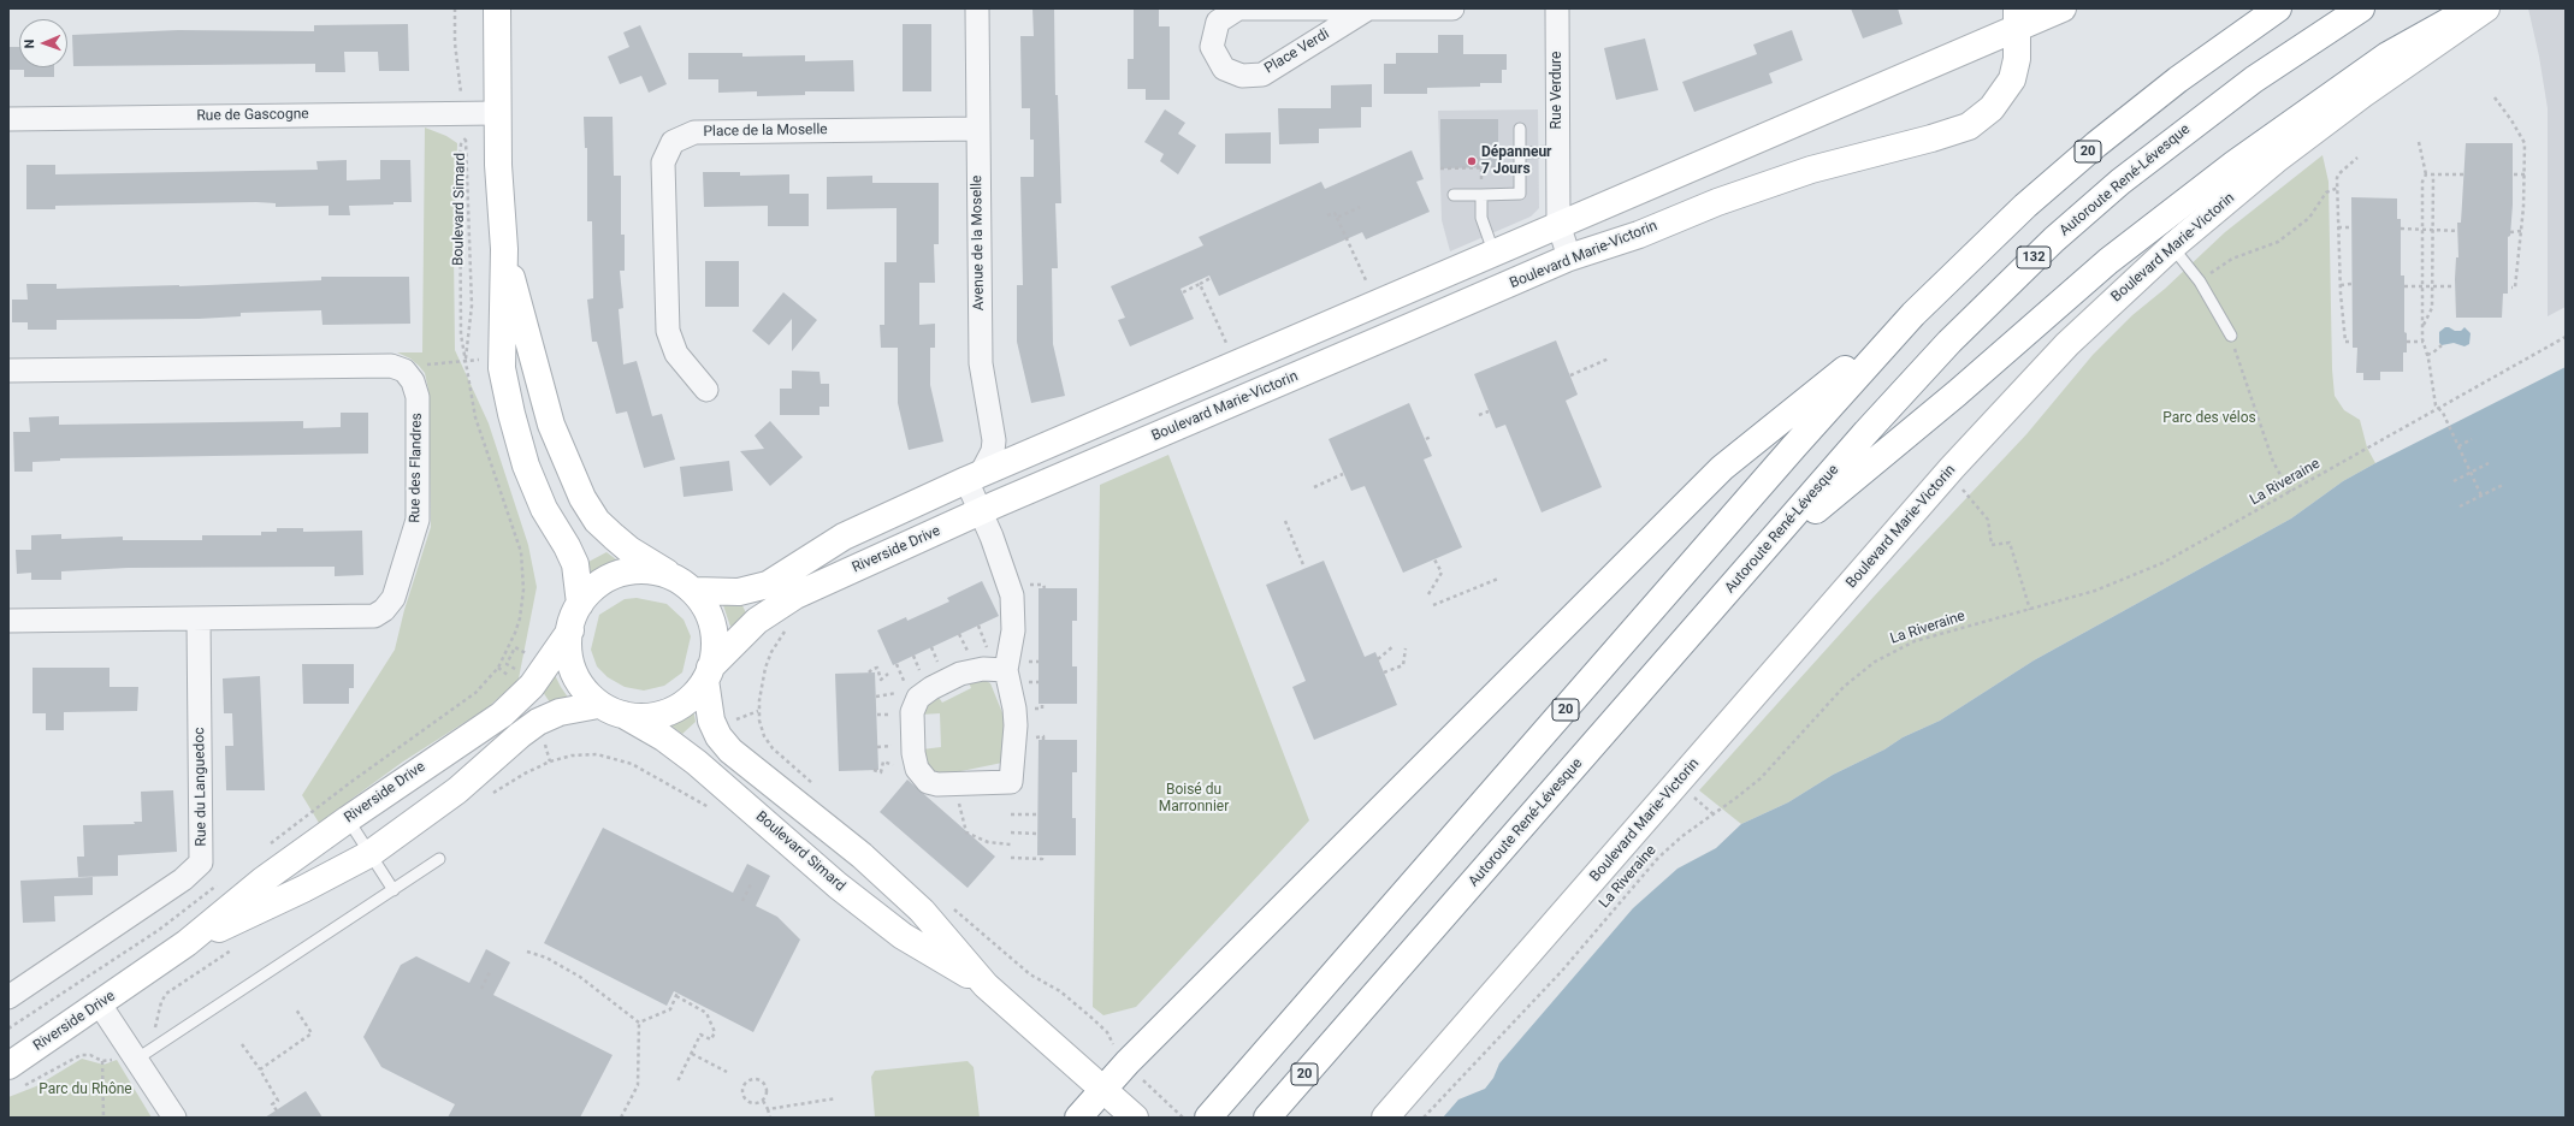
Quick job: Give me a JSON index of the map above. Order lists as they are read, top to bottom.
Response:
{
  "streets": {
    "main road": [
      "20",
      "Autoroute René-Lévesque",
      "Boulevard Simard",
      "Boulevard Marie-Victorin",
      "132",
      "Riverside Drive"
    ],
    "street": [
      "Place Verdi",
      "Rue Verdure",
      "Rue de Gascogne",
      "Place de la Moselle",
      "Avenue de la Moselle",
      "Rue des Flandres",
      "Rue du Languedoc"
    ],
    "path": ["La Riveraine"]
  },
  "crossings": [
    ["Rue Verdure", "Boulevard Marie-Victorin"],
    ["Place de la Moselle", "Avenue de la Moselle"],
    ["Boulevard Simard", "Riverside Drive"],
    ["Boulevard Marie-Victorin", "Riverside Drive"],
    ["Rue des Flandres", "Rue du Languedoc"]
  ],
  "parks": ["Parc des vélos", "Boisé du Marronnier", "Parc du Rhône"],
  "places": ["Dépanneur 7 Jours"],
  "north": "left"
}
